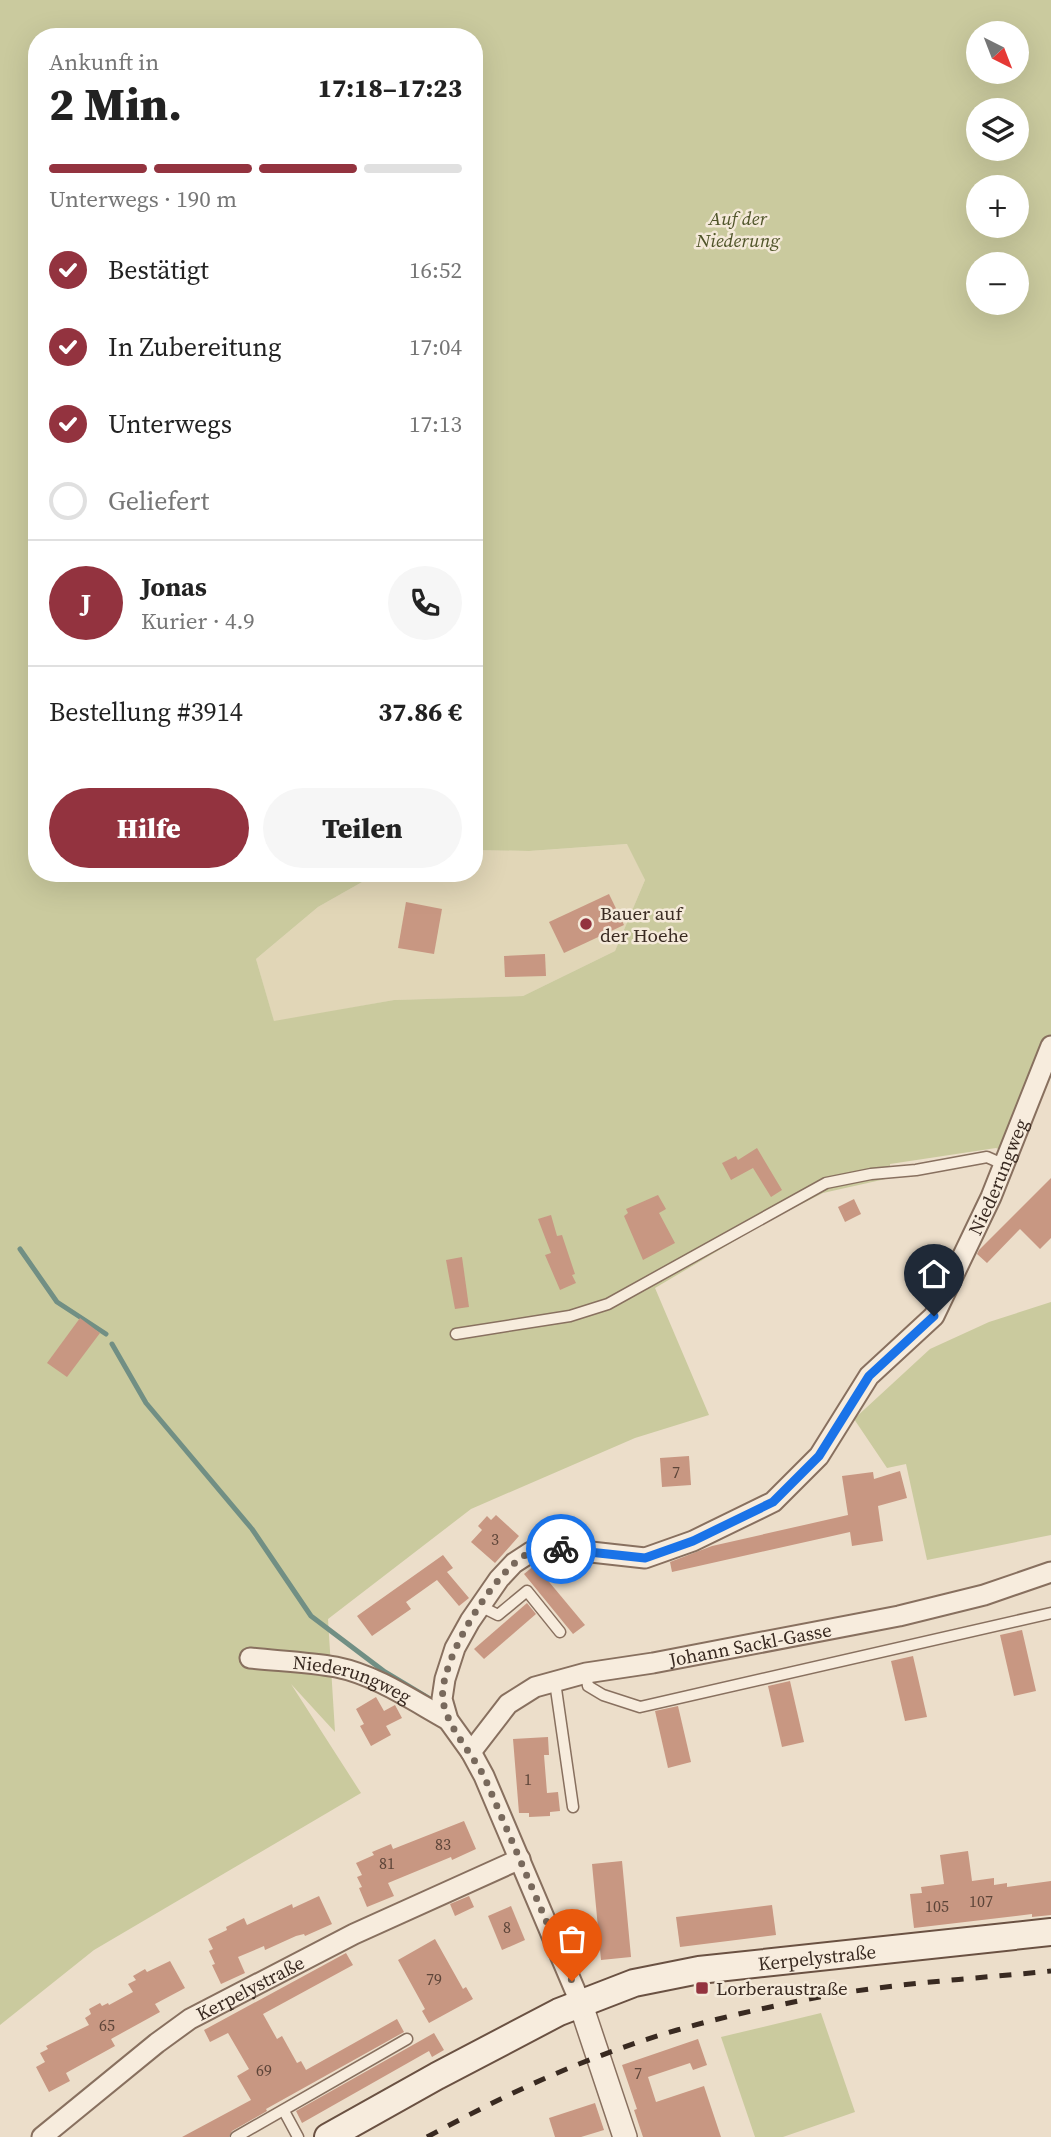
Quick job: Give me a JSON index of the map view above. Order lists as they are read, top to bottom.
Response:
{
  "streets": {
    "main road": ["Kerpelystraße"],
    "street": ["Niederungweg", "Johann Sackl-Gasse"]
  },
  "crossings": [
    ["Niederungweg", "Johann Sackl-Gasse"]
  ],
  "parks": ["Auf der Niederung"],
  "places": {
    "other": ["Bauer auf der Hoehe"],
    "transit": ["Lorberaustraße"]
  },
  "house_numbers": [
    "7",
    "3",
    "1",
    "83",
    "81",
    "107",
    "105",
    "8",
    "79",
    "65",
    "69",
    "7"
  ],
  "north": "bottom right",
  "page": {
    "map_buttons": ["+", "−"],
    "heading": ["2 Min.", "Ankunft in", "17:18–17:23"],
    "panel": [
      "Jonas",
      "Kurier · 4.9",
      "Bestellung #3914",
      "37.86 €"
    ],
    "bar": "Unterwegs · 190 m",
    "list": [
      ["Bestätigt", "16:52"],
      ["In Zubereitung", "17:04"],
      ["Unterwegs", "17:13"],
      "Geliefert"
    ],
    "round": "J",
    "buttons": ["Hilfe", "Teilen"]
  }
}
